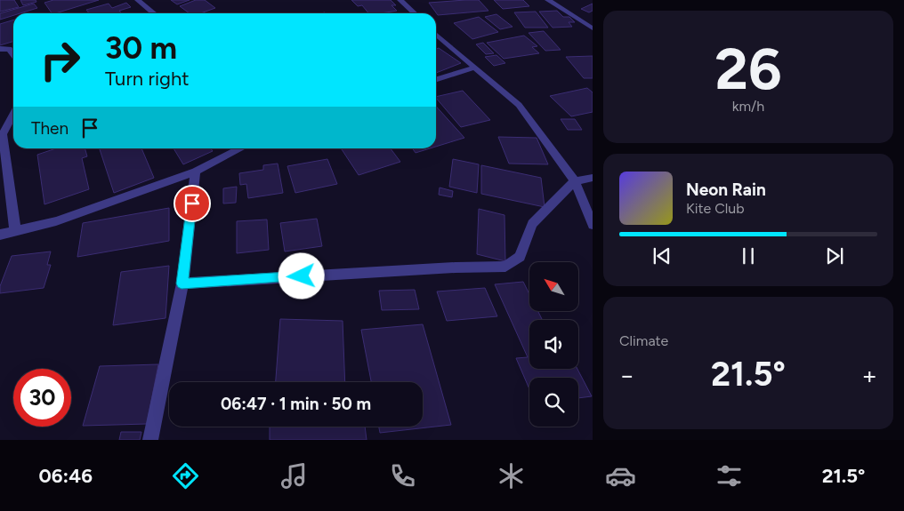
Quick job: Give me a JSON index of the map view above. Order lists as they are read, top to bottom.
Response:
{
  "north": "top left",
  "page": {
    "tile": [
      ["26", "km/h"],
      "Climate"
    ],
    "turn": ["30 m", "Turn right"],
    "then": "Then",
    "song": ["Neon Rain", "Kite Club"],
    "heat": ["−", "21.5°", "+"],
    "limit": "30",
    "trip": "06:47 · 1 min · 50 m",
    "tabs": ["06:46", "21.5°"]
  }
}
